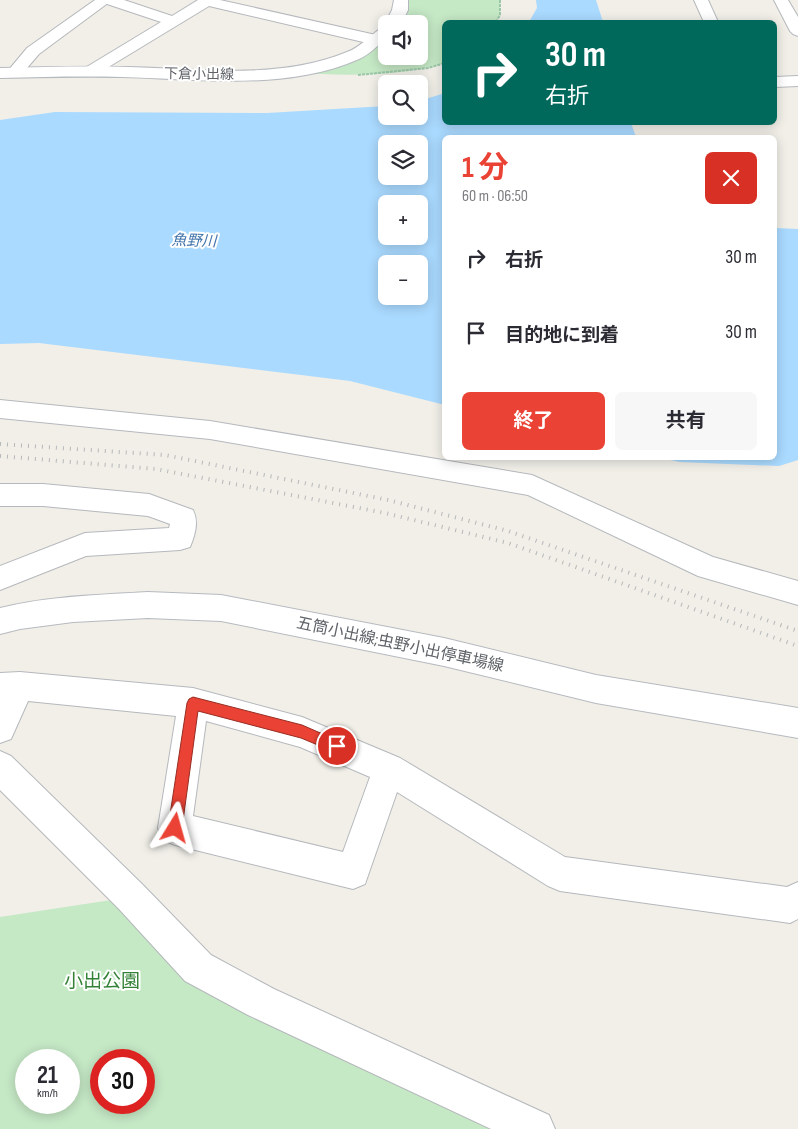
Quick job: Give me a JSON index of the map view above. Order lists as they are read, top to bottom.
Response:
{
  "streets": {
    "street": ["下倉小出線", "五筒小出線;虫野小出停車場線"]
  },
  "water": ["魚野川"],
  "parks": ["小出公園"],
  "page": {
    "map_buttons": ["+", "−"],
    "turn": ["30 m", "右折"],
    "heading": ["1 分", "60 m · 06:50"],
    "list": [
      {
        "name": "右折",
        "value": "30 m"
      },
      {
        "name": "目的地に到着",
        "value": "30 m"
      }
    ],
    "buttons": ["終了", "共有"],
    "speed": "21 km/h",
    "limit": "30"
  }
}
